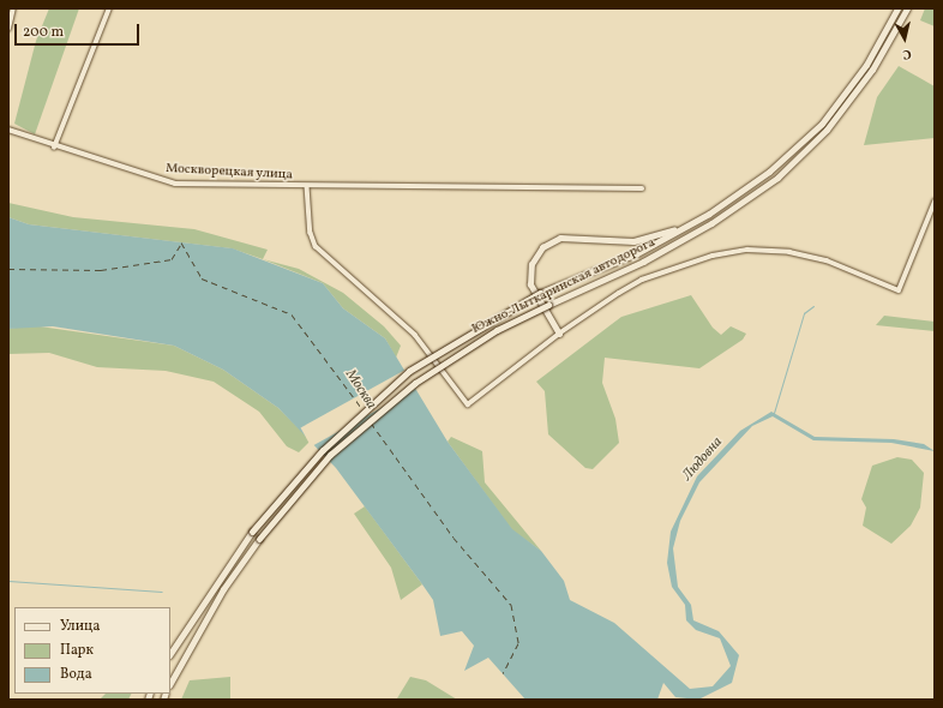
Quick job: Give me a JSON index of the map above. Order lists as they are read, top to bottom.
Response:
{
  "streets": {
    "main road": ["Южно-Лыткаринская автодорога"],
    "street": ["Москворецкая улица"]
  },
  "water": ["Москва", "Людовна"],
  "legend": ["Улица", "Парк", "Вода"],
  "scale_bar": "200 m",
  "north": "bottom"
}
